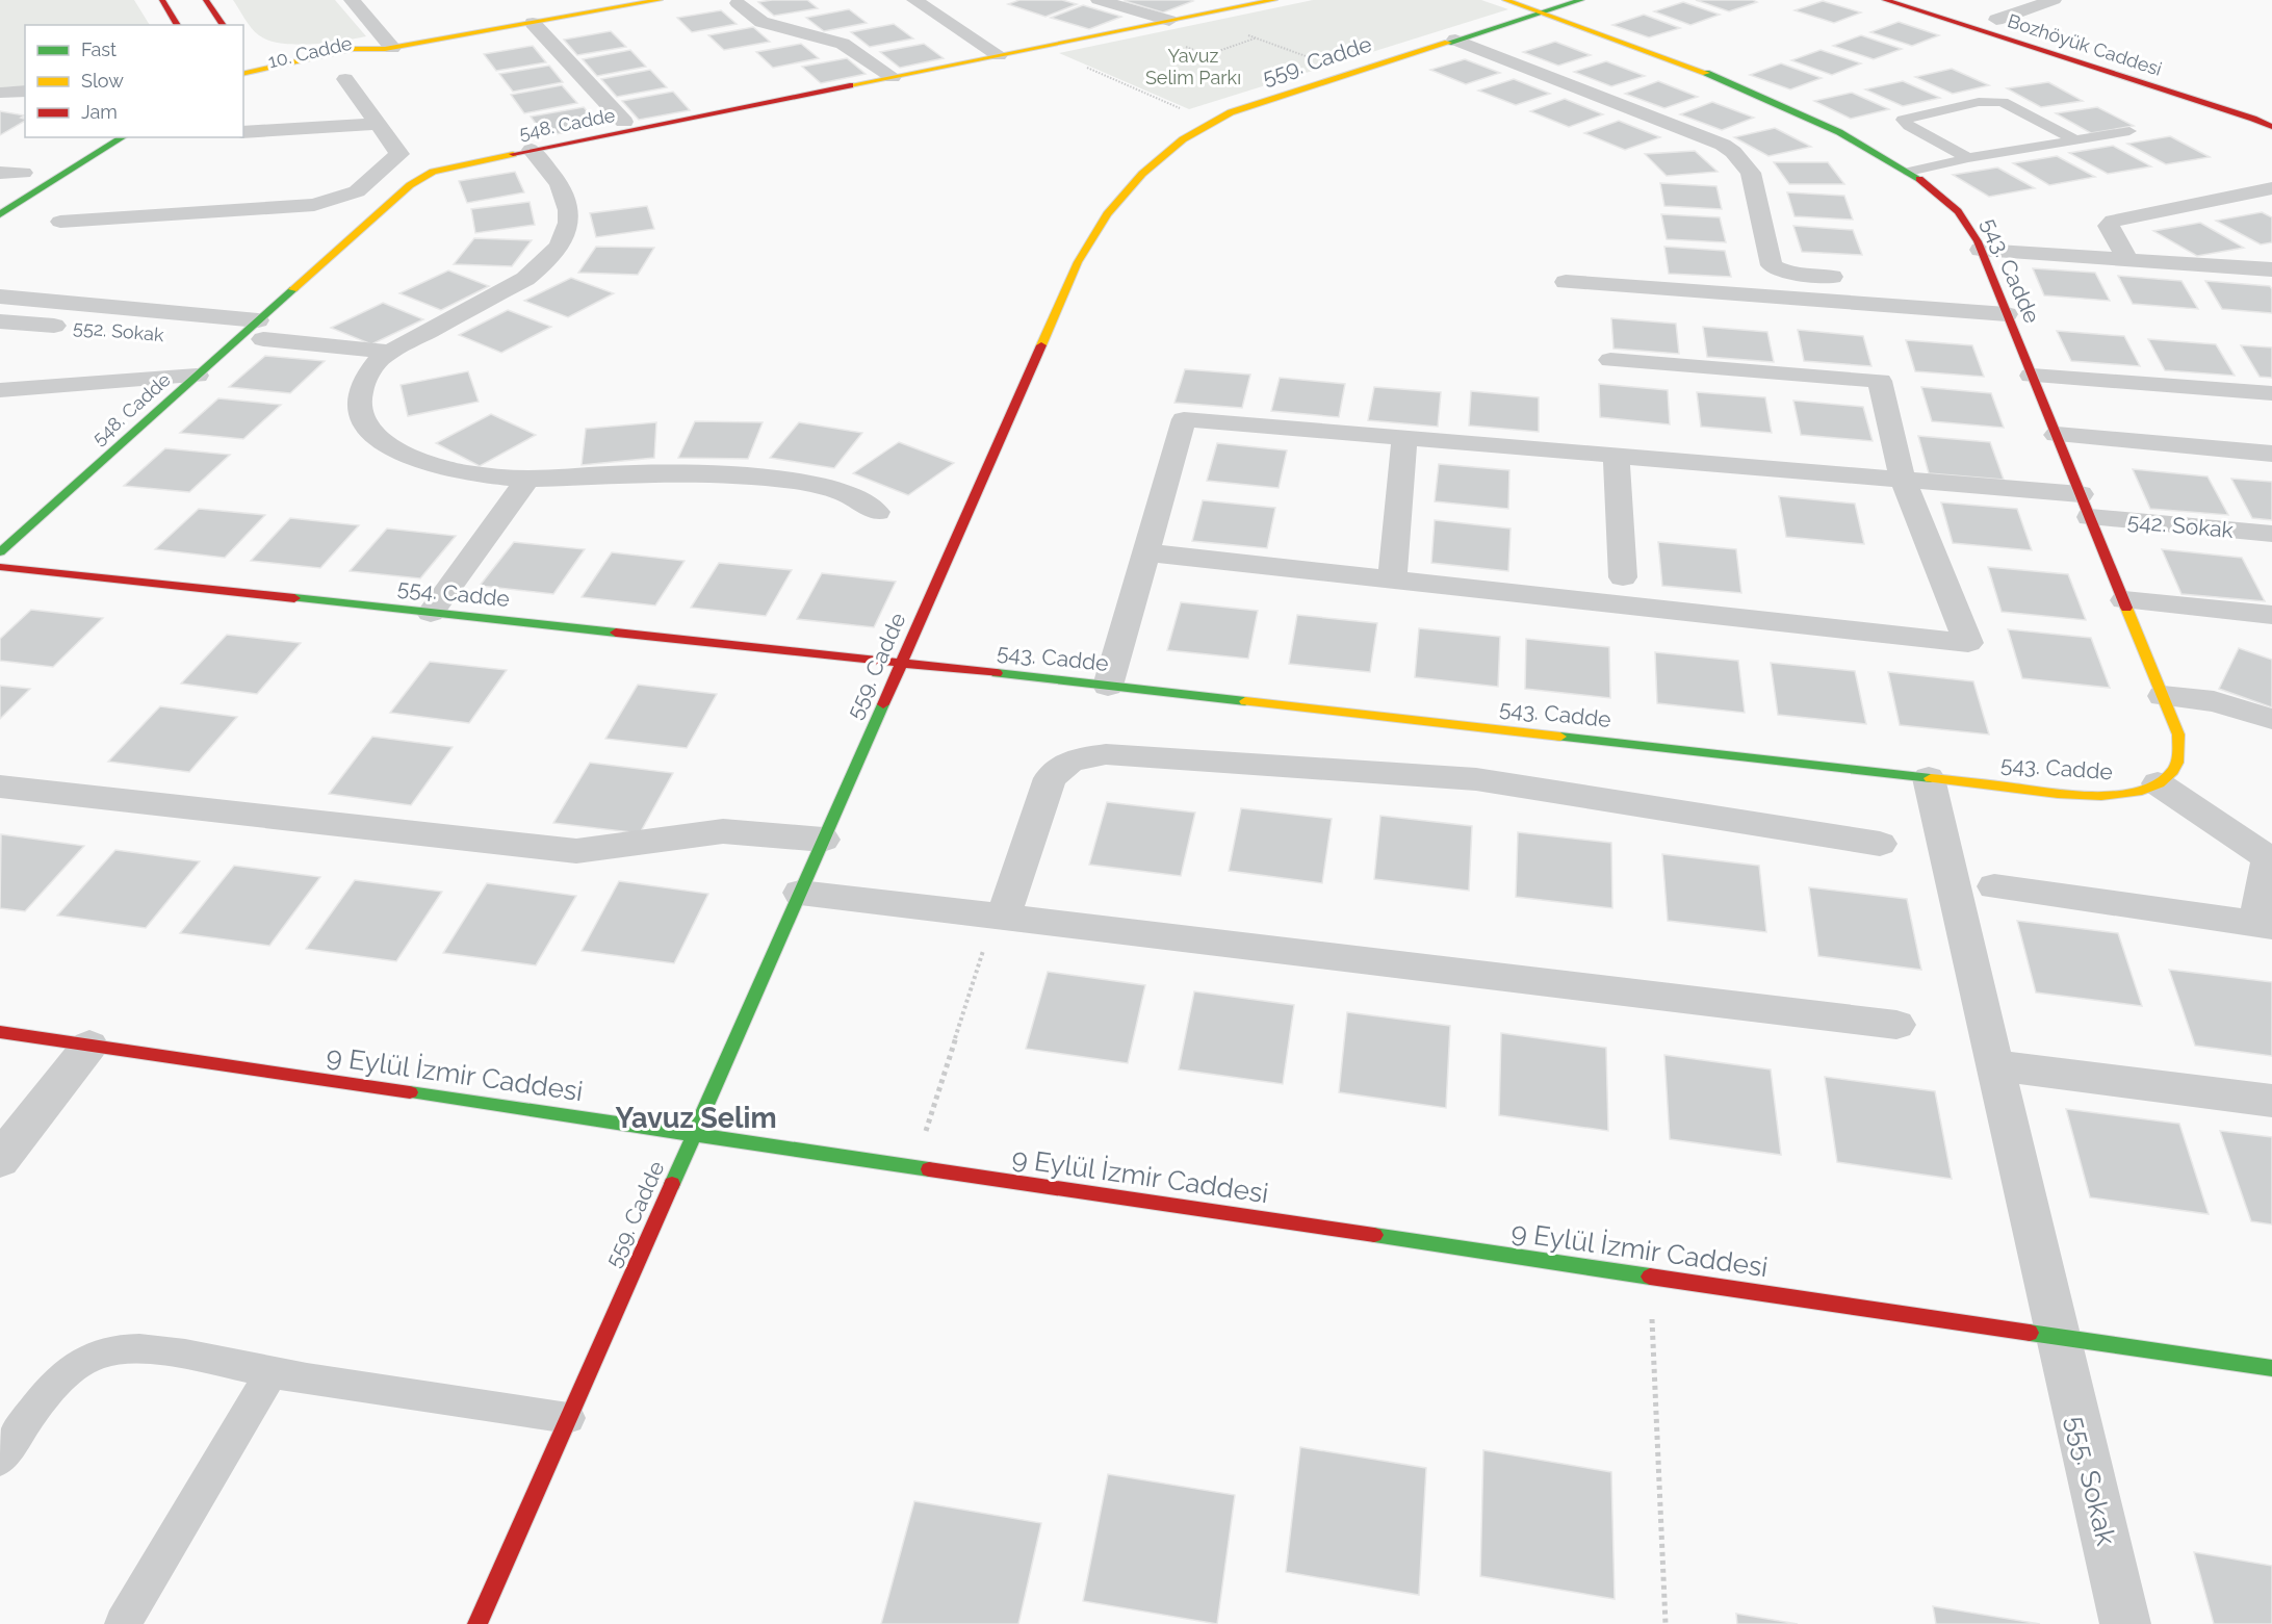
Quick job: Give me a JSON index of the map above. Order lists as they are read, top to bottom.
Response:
{
  "streets": {
    "street": [
      "Bozhöyük Caddesi",
      "10. Cadde",
      "559. Cadde",
      "548. Cadde",
      "543. Cadde",
      "552. Sokak",
      "542. Sokak",
      "554. Cadde",
      "9 Eylül İzmir Caddesi",
      "555. Sokak"
    ]
  },
  "crossings": [
    ["559. Cadde", "543. Cadde"],
    ["559. Cadde", "554. Cadde"],
    ["559. Cadde", "9 Eylül İzmir Caddesi"],
    ["548. Cadde", "552. Sokak"],
    ["543. Cadde", "542. Sokak"],
    ["543. Cadde", "554. Cadde"],
    ["543. Cadde", "555. Sokak"],
    ["9 Eylül İzmir Caddesi", "555. Sokak"]
  ],
  "districts": ["Yavuz Selim"],
  "parks": ["Yavuz Selim Parkı"],
  "legend": ["Fast", "Slow", "Jam"]
}
